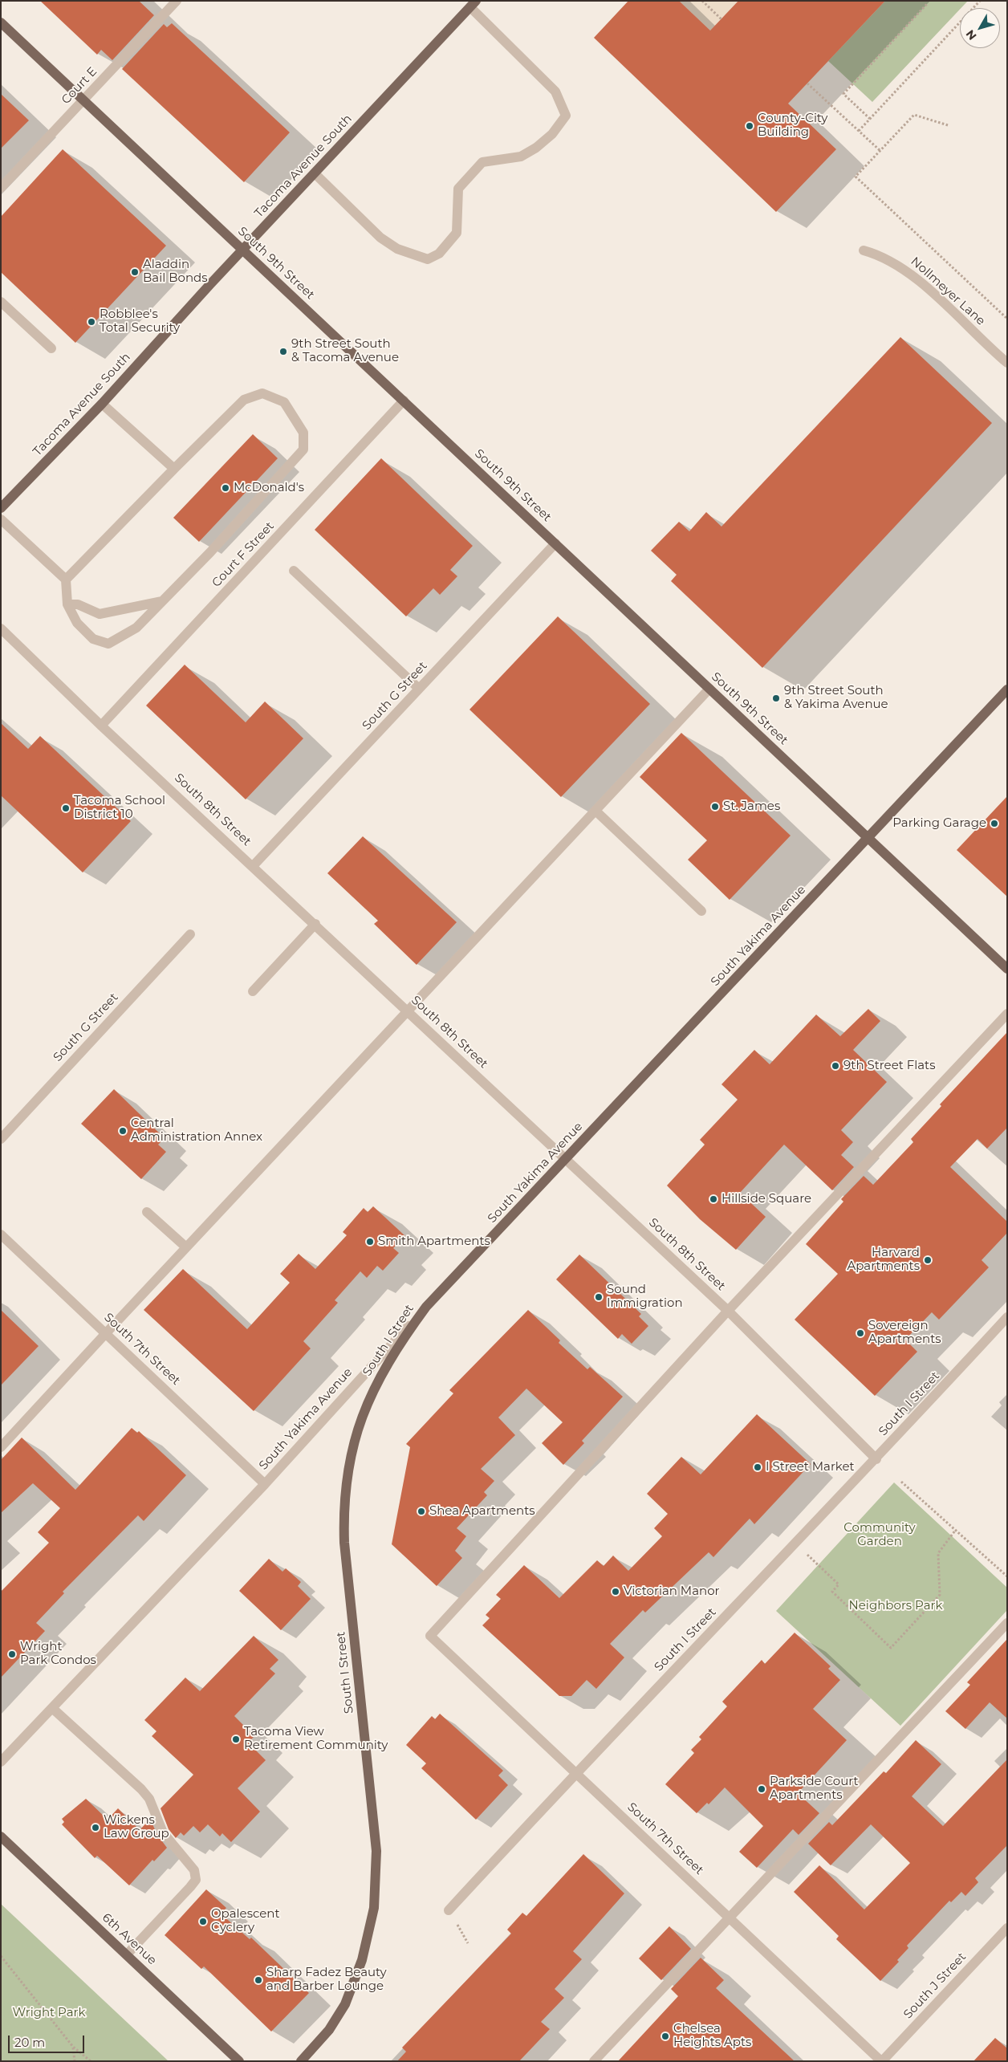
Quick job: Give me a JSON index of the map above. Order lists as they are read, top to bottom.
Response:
{
  "streets": {
    "main road": [
      "Tacoma Avenue South",
      "South 9th Street",
      "South Yakima Avenue",
      "South I Street",
      "6th Avenue"
    ],
    "street": [
      "Court E",
      "Nollmeyer Lane",
      "Court F Street",
      "South G Street",
      "South 8th Street",
      "South 7th Street",
      "South J Street"
    ]
  },
  "crossings": [
    ["Court E", "South 9th Street"],
    ["Tacoma Avenue South", "South 9th Street"],
    ["South 9th Street", "Court F Street"],
    ["South 9th Street", "South G Street"],
    ["South 9th Street", "South Yakima Avenue"],
    ["Court F Street", "South 8th Street"],
    ["South G Street", "South 8th Street"],
    ["South 8th Street", "South Yakima Avenue"],
    ["South 8th Street", "South I Street"],
    ["South 8th Street", "South 7th Street"],
    ["South Yakima Avenue", "South I Street"],
    ["South Yakima Avenue", "South 7th Street"],
    ["South I Street", "South 7th Street"],
    ["South 7th Street", "South J Street"]
  ],
  "parks": ["Community Garden", "Neighbors Park", "Wright Park"],
  "places": [
    "County-City Building",
    "Aladdin Bail Bonds",
    "Robblee's Total Security",
    "9th Street South & Tacoma Avenue",
    "McDonald's",
    "9th Street South & Yakima Avenue",
    "St. James",
    "Tacoma School District 10",
    "Parking Garage",
    "9th Street Flats",
    "Central Administration Annex",
    "Hillside Square",
    "Smith Apartments",
    "Harvard Apartments",
    "Sound Immigration",
    "Sovereign Apartments",
    "I Street Market",
    "Shea Apartments",
    "Victorian Manor",
    "Wright Park Condos",
    "Tacoma View Retirement Community",
    "Parkside Court Apartments",
    "Wickens Law Group",
    "Opalescent Cyclery",
    "Sharp Fadez Beauty and Barber Lounge",
    "Chelsea Heights Apts"
  ],
  "scale_bar": "20 m",
  "north": "bottom left"
}
